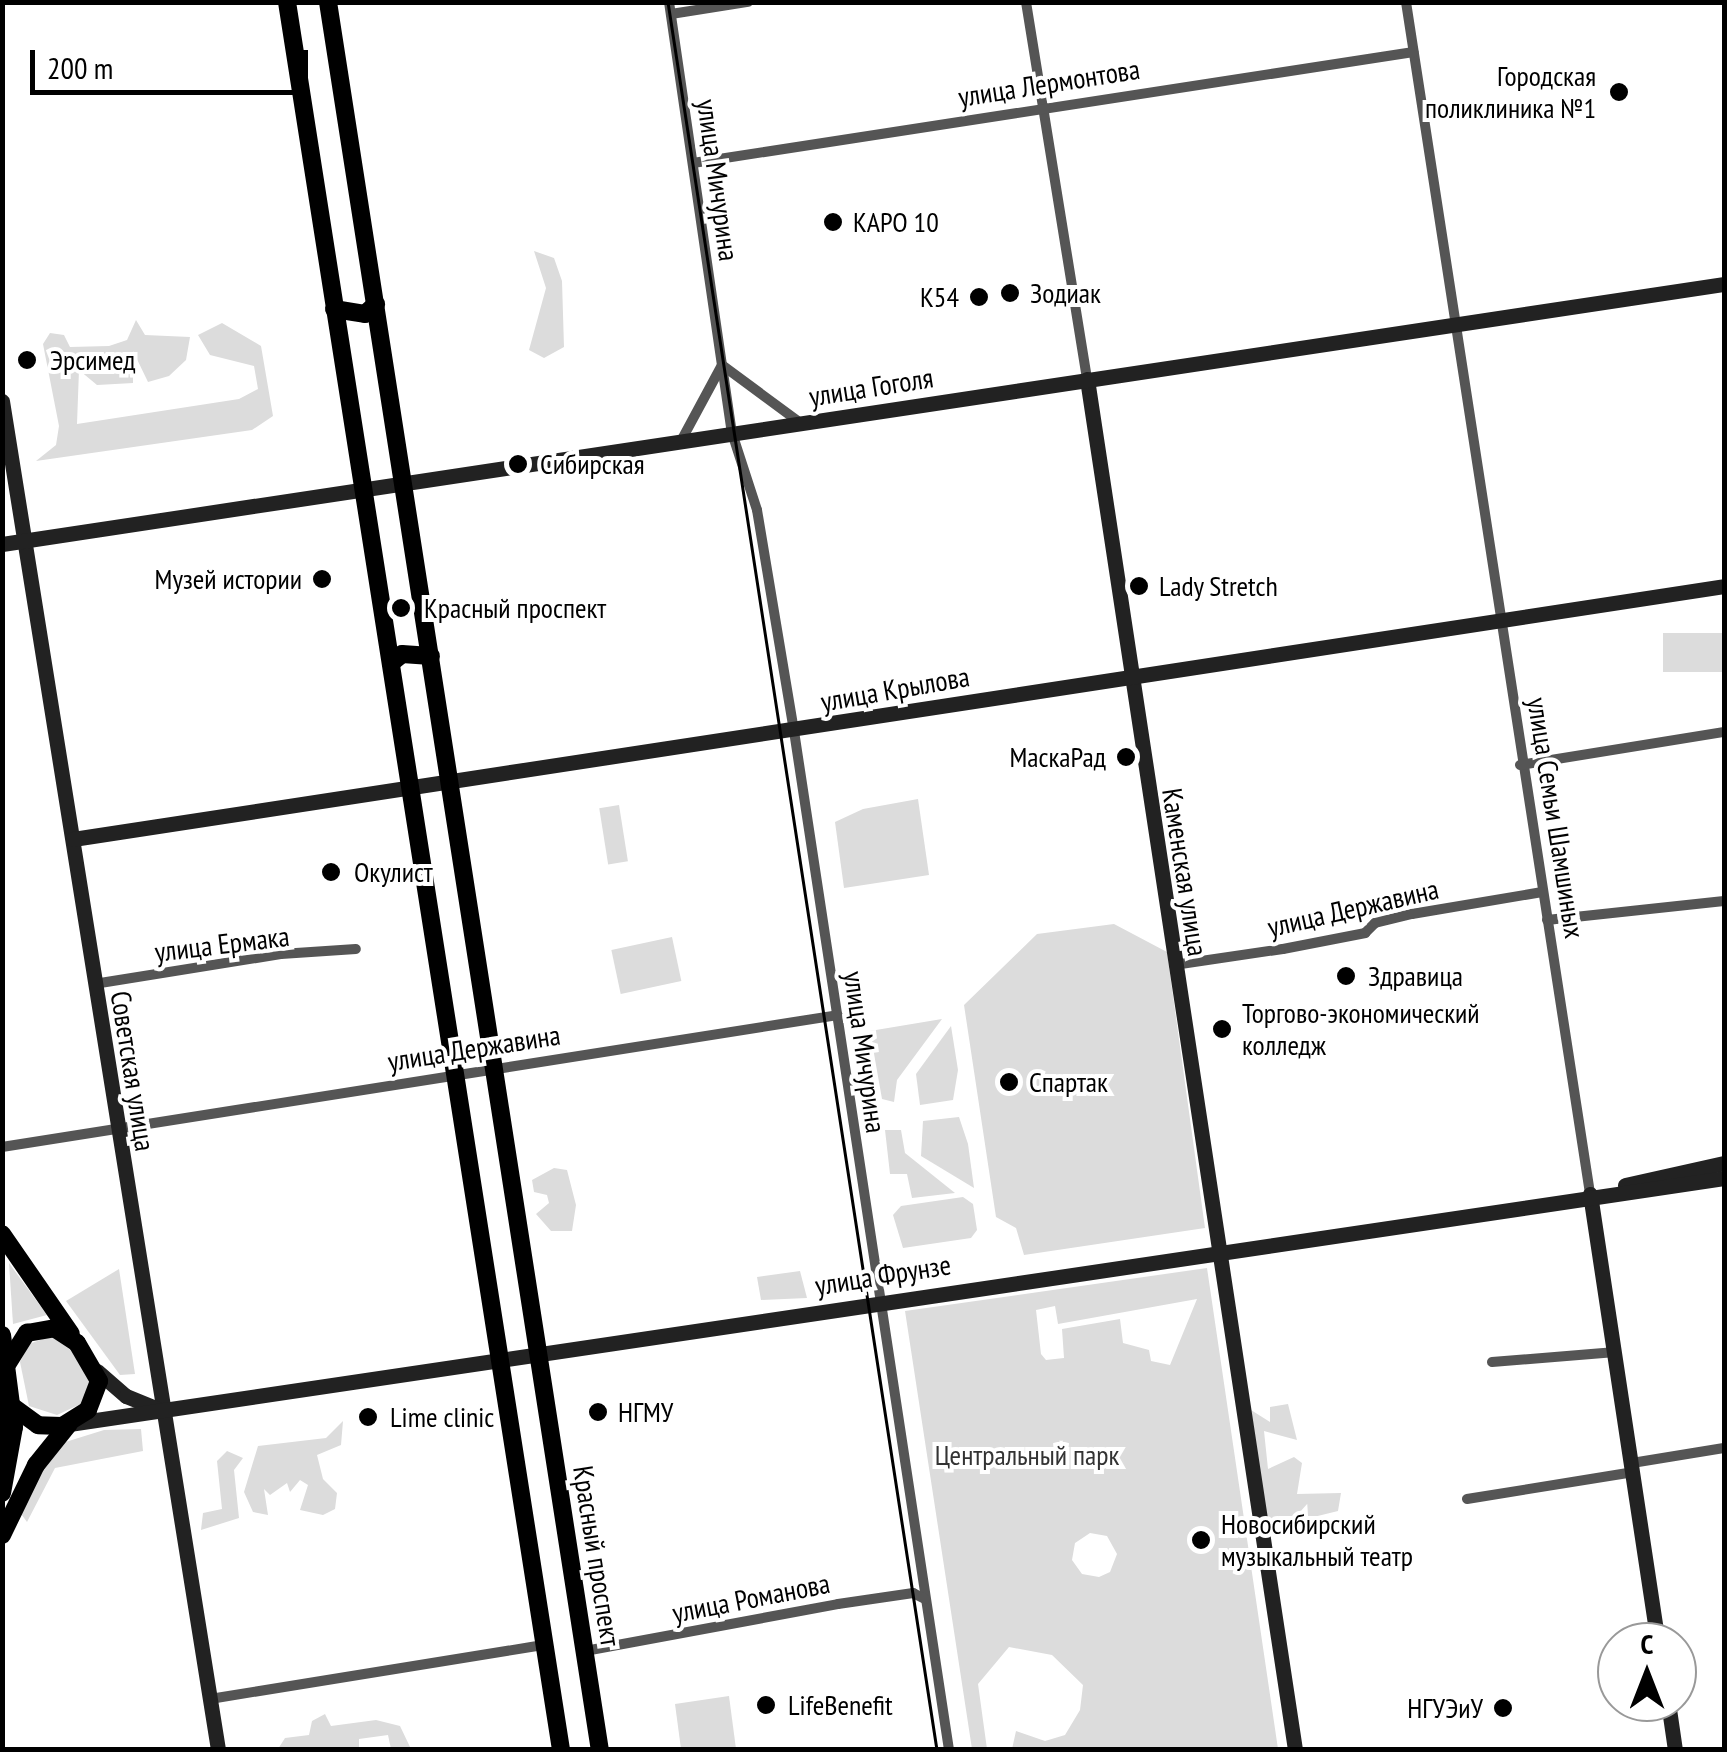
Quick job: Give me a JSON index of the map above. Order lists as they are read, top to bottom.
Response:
{
  "streets": {
    "main road": ["Красный проспект"],
    "street": [
      "улица Лермонтова",
      "улица Мичурина",
      "улица Гоголя",
      "улица Крылова",
      "улица Семьи Шамшиных",
      "Каменская улица",
      "улица Державина",
      "улица Ермака",
      "Советская улица",
      "улица Фрунзе",
      "улица Романова"
    ]
  },
  "crossings": [
    ["улица Лермонтова", "улица Мичурина"],
    ["улица Лермонтова", "улица Семьи Шамшиных"],
    ["улица Лермонтова", "Каменская улица"],
    ["улица Мичурина", "улица Гоголя"],
    ["улица Мичурина", "улица Крылова"],
    ["улица Мичурина", "улица Державина"],
    ["улица Мичурина", "улица Фрунзе"],
    ["улица Мичурина", "улица Романова"],
    ["улица Гоголя", "улица Семьи Шамшиных"],
    ["улица Гоголя", "Каменская улица"],
    ["улица Гоголя", "Советская улица"],
    ["улица Гоголя", "Красный проспект"],
    ["улица Крылова", "улица Семьи Шамшиных"],
    ["улица Крылова", "Каменская улица"],
    ["улица Крылова", "Советская улица"],
    ["улица Крылова", "Красный проспект"],
    ["улица Семьи Шамшиных", "улица Державина"],
    ["улица Семьи Шамшиных", "улица Фрунзе"],
    ["Каменская улица", "улица Державина"],
    ["Каменская улица", "улица Фрунзе"],
    ["улица Державина", "Советская улица"],
    ["улица Державина", "Красный проспект"],
    ["улица Ермака", "Советская улица"],
    ["Советская улица", "улица Фрунзе"],
    ["улица Фрунзе", "Красный проспект"],
    ["Красный проспект", "улица Романова"]
  ],
  "parks": ["Центральный парк"],
  "places": [
    "Городская поликлиника №1",
    "КАРО 10",
    "Зодиак",
    "К54",
    "Эрсимед",
    "Сибирская",
    "Музей истории",
    "Lady Stretch",
    "Красный проспект",
    "МаскаРад",
    "Окулист",
    "Здравица",
    "Торгово-экономический колледж",
    "Спартак",
    "НГМУ",
    "Lime clinic",
    "Новосибирский музыкальный театр",
    "LifeBenefit",
    "НГУЭиУ"
  ],
  "scale_bar": "200 m",
  "north": "top"
}
